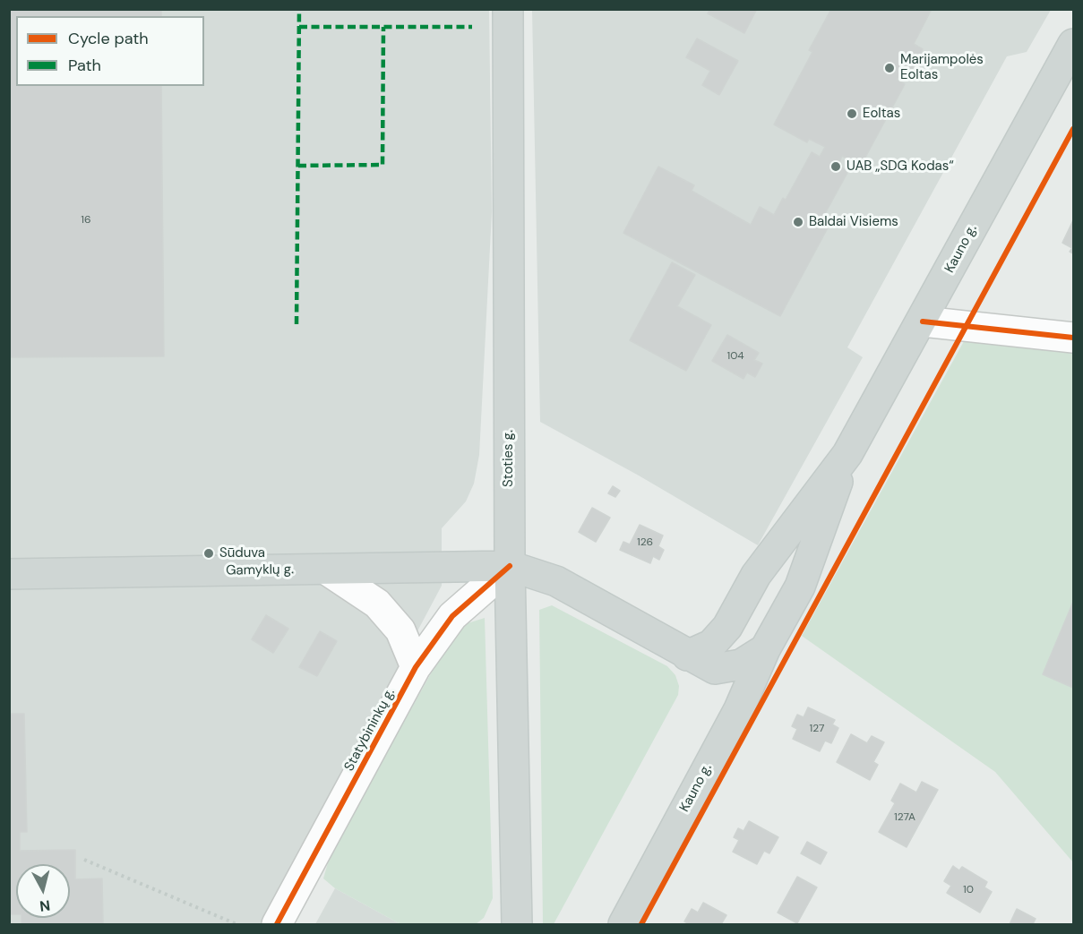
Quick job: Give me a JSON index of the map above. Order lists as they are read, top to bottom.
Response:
{
  "streets": {
    "main road": ["Kauno g.", "Stoties g.", "Gamyklų g."],
    "street": ["Statybininkų g."]
  },
  "crossings": [
    ["Kauno g.", "Stoties g."],
    ["Kauno g.", "Gamyklų g."],
    ["Kauno g.", "Statybininkų g."],
    ["Stoties g.", "Gamyklų g."],
    ["Stoties g.", "Statybininkų g."],
    ["Gamyklų g.", "Statybininkų g."]
  ],
  "places": [
    "Marijampolės Eoltas",
    "Eoltas",
    "UAB „SDG Kodas“",
    "Baldai Visiems",
    "Sūduva"
  ],
  "house_numbers": [
    "16",
    "104",
    "126",
    "127",
    "127A",
    "10"
  ],
  "legend": ["Cycle path", "Path"],
  "north": "bottom"
}
